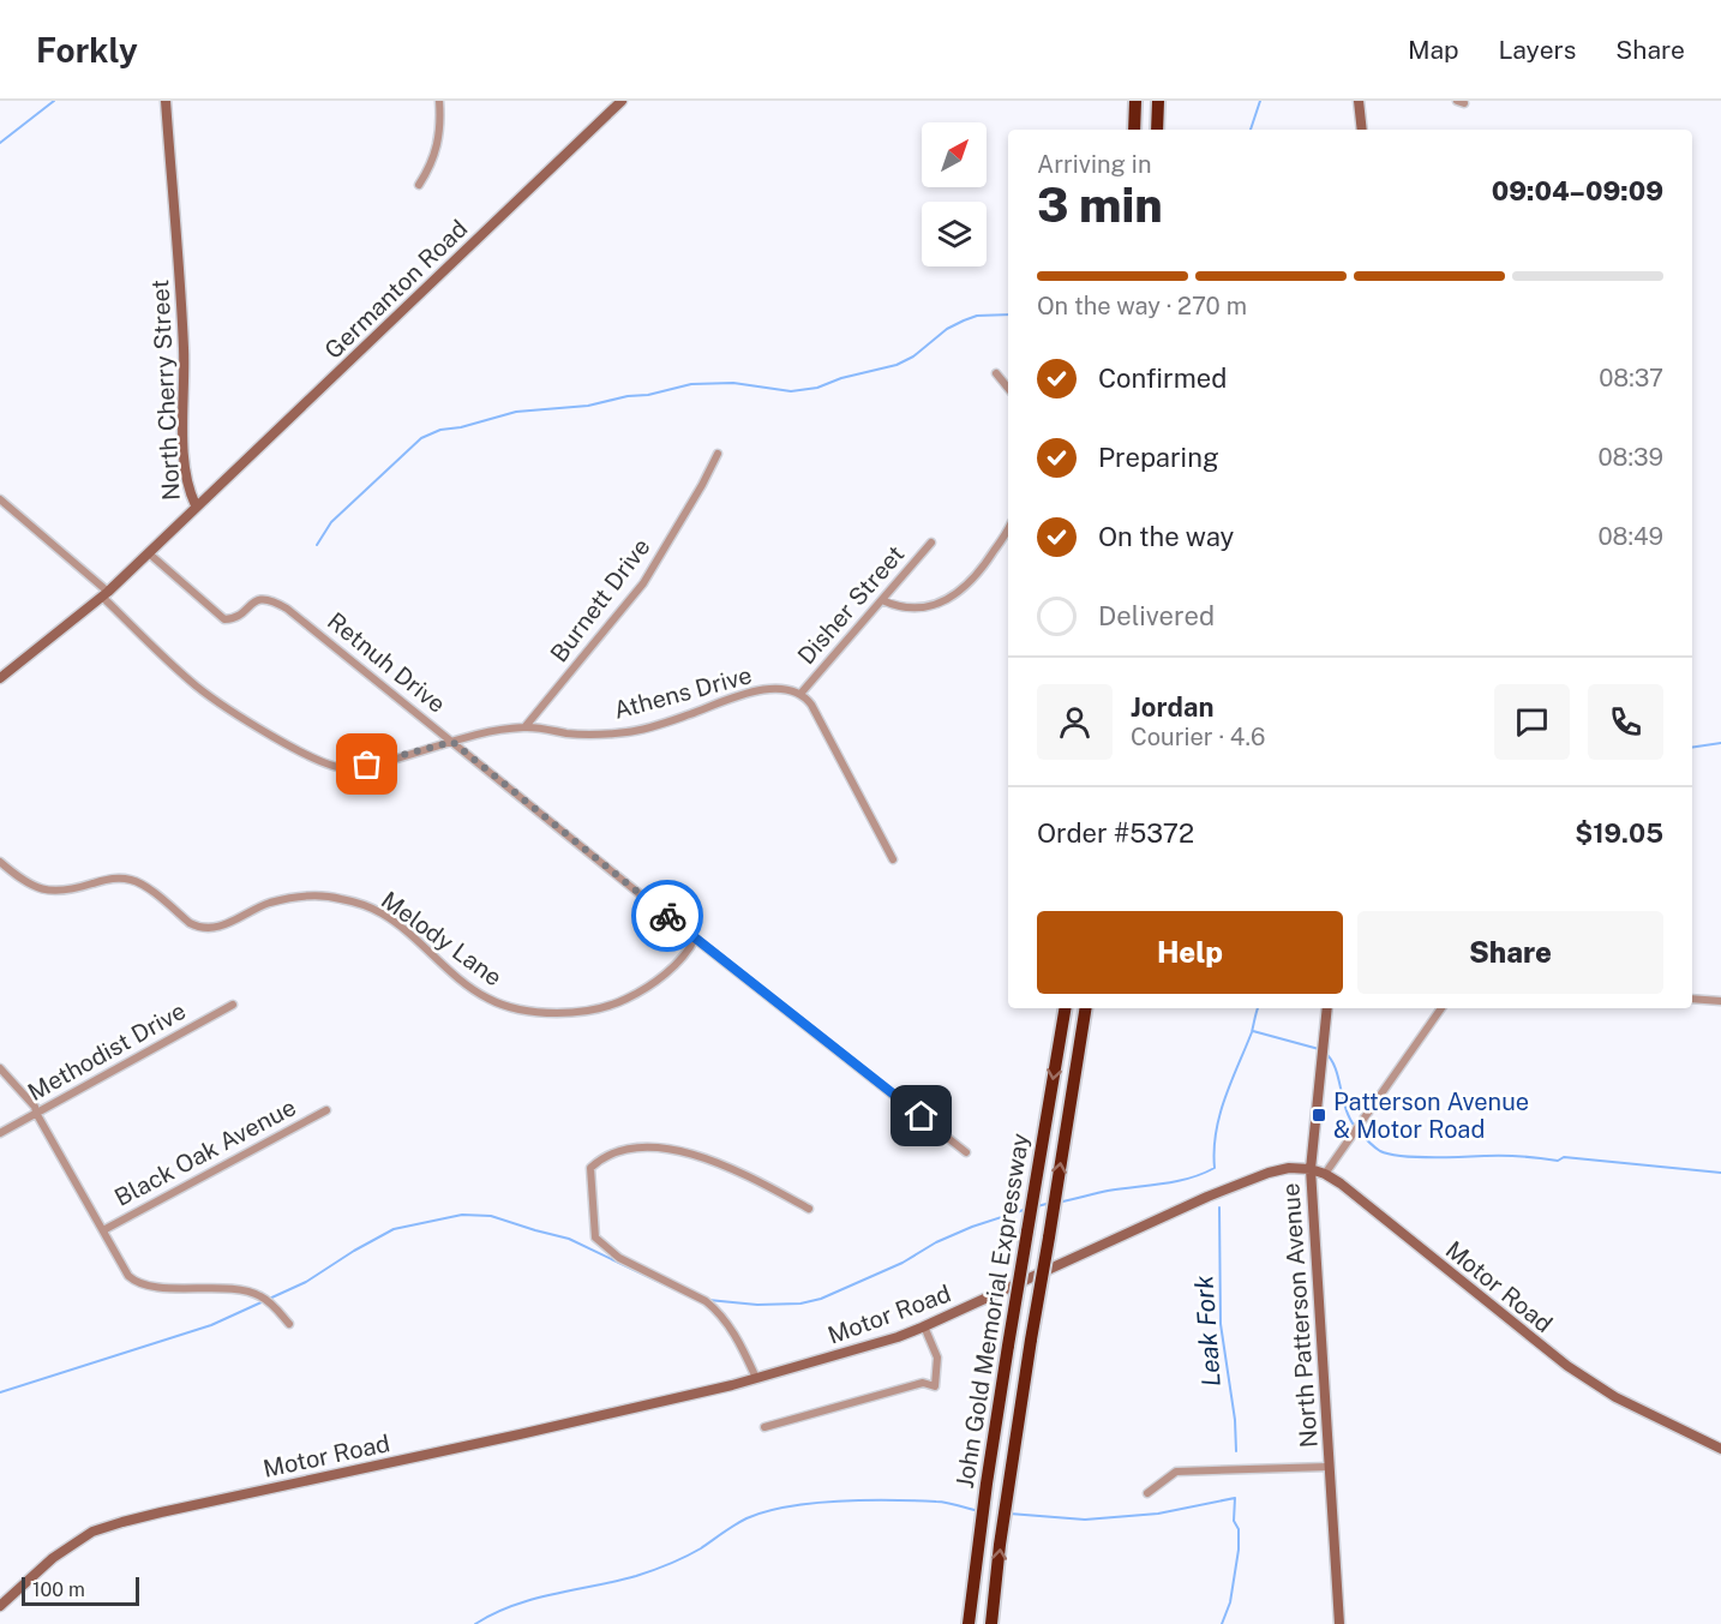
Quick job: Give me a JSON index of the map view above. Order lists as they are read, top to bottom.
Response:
{
  "streets": {
    "highway": ["John Gold Memorial Expressway"],
    "street": [
      "Germanton Road",
      "North Cherry Street",
      "Burnett Drive",
      "Disher Street",
      "Retnuh Drive",
      "Athens Drive",
      "Melody Lane",
      "Methodist Drive",
      "Black Oak Avenue",
      "Motor Road",
      "North Patterson Avenue"
    ]
  },
  "crossings": [
    ["Germanton Road", "North Cherry Street"],
    ["North Cherry Street", "Retnuh Drive"],
    ["North Cherry Street", "Athens Drive"],
    ["Burnett Drive", "Athens Drive"],
    ["Disher Street", "Athens Drive"],
    ["Retnuh Drive", "Athens Drive"],
    ["Retnuh Drive", "Melody Lane"],
    ["Motor Road", "North Patterson Avenue"]
  ],
  "water": ["Leak Fork"],
  "places": {
    "transit": ["Patterson Avenue & Motor Road"]
  },
  "scale_bar": "100 m",
  "north": "top right",
  "page": {
    "header": "Forkly",
    "nav": ["Map", "Layers", "Share"],
    "heading": ["3 min", "Arriving in", "09:04–09:09"],
    "panel": [
      "Jordan",
      "Courier · 4.6",
      "Order #5372",
      "$19.05"
    ],
    "bar": "On the way · 270 m",
    "list": [
      ["Confirmed", "08:37"],
      ["Preparing", "08:39"],
      ["On the way", "08:49"],
      "Delivered"
    ],
    "buttons": ["Help", "Share"],
    "scale": "100 m"
  }
}
